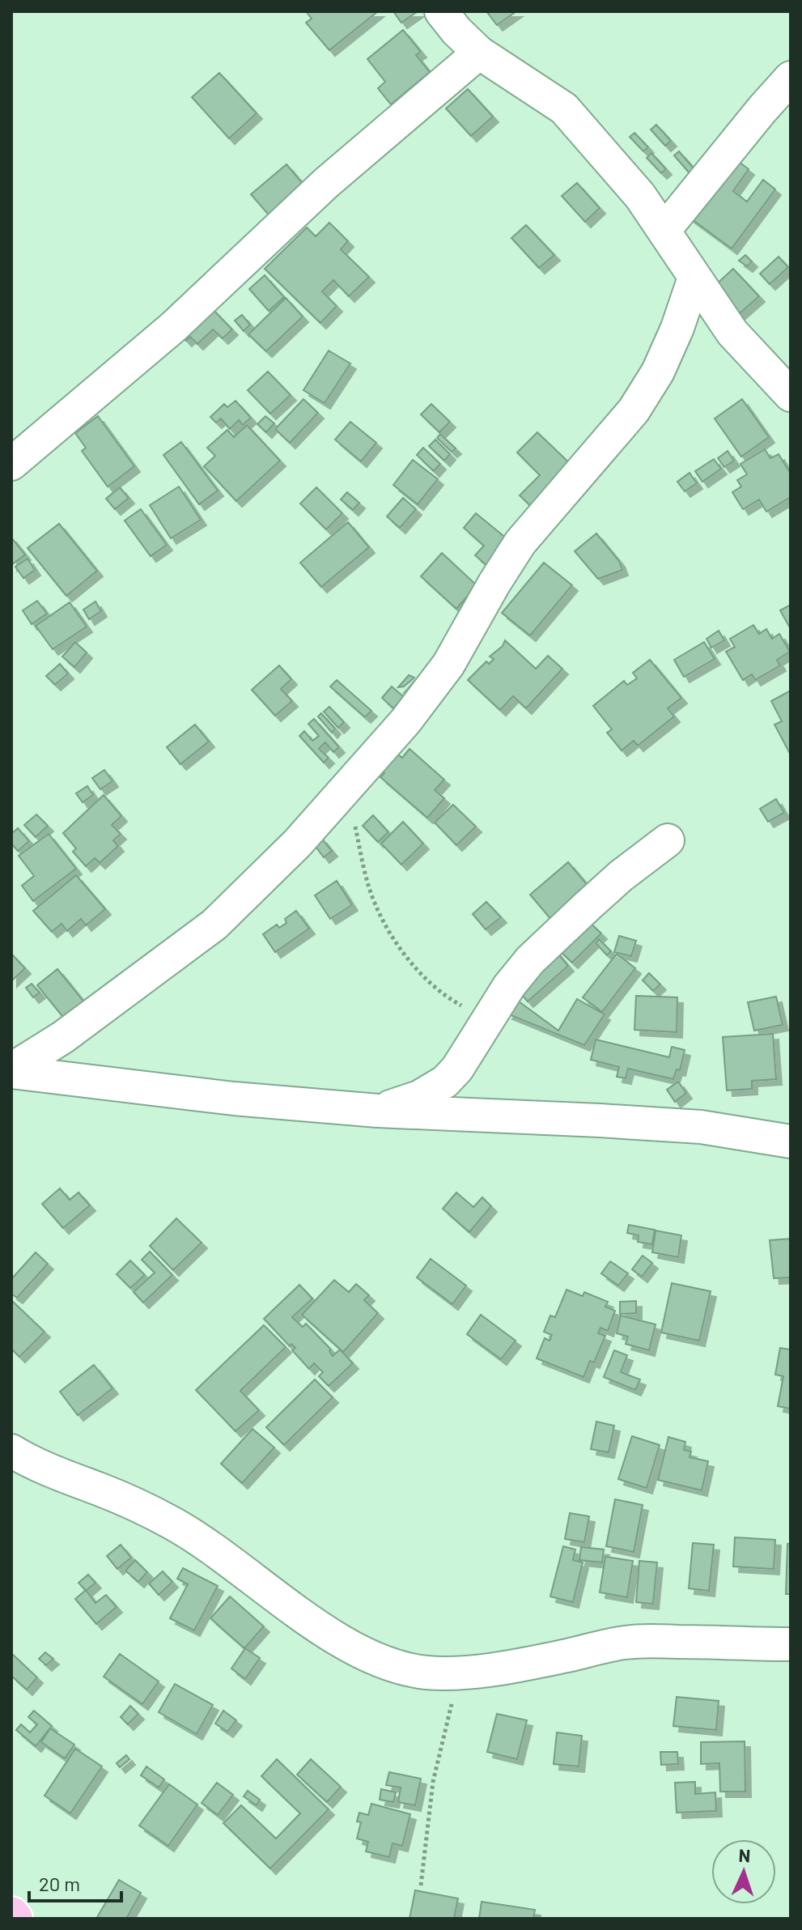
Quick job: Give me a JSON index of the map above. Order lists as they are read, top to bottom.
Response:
{
  "scale_bar": "20 m",
  "north": "top"
}
